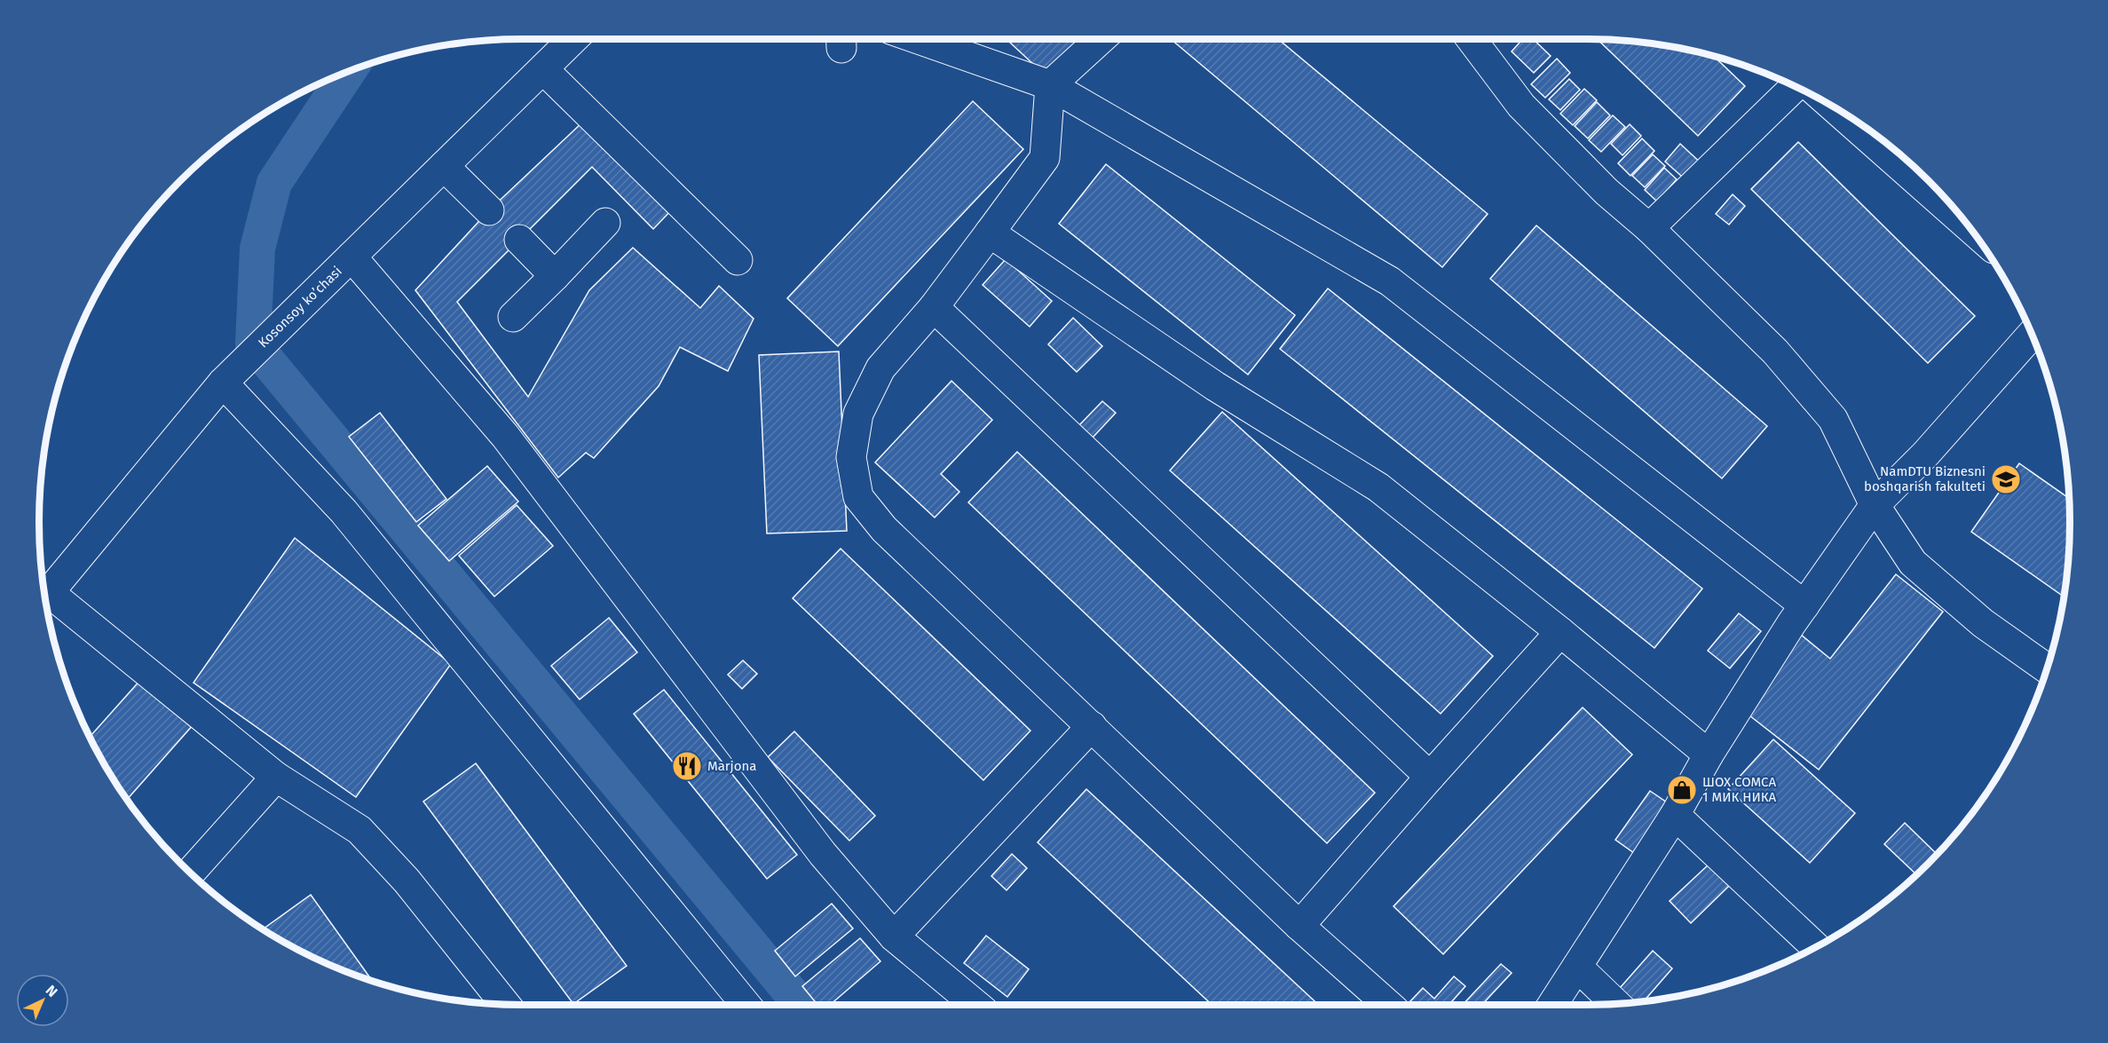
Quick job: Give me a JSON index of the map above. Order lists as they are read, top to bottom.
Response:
{
  "streets": {
    "street": ["Kosonsoy ko’chasi"]
  },
  "places": {
    "school or university": ["NamDTU Biznesni boshqarish fakulteti"],
    "restaurant": ["Marjona"],
    "shop": ["ШОХ СОМСА 1 МИК НИКА"]
  },
  "north": "top right"
}
